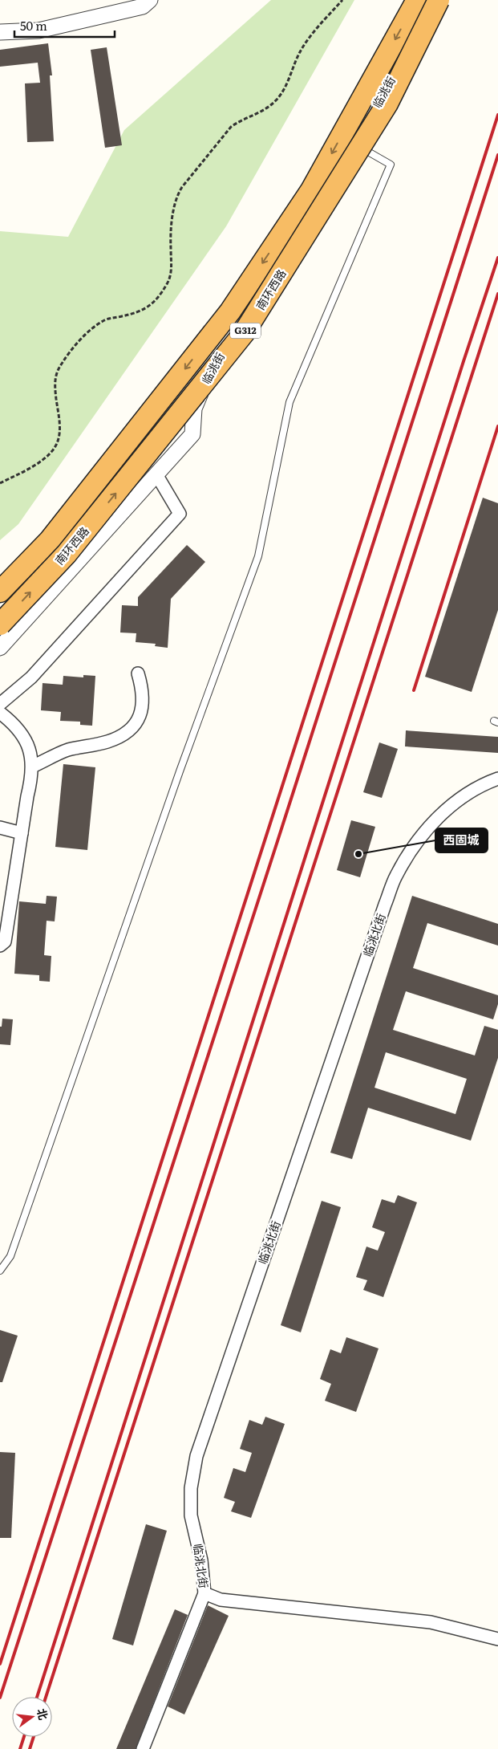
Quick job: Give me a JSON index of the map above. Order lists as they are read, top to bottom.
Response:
{
  "streets": {
    "highway": ["南环西路", "G312"],
    "street": ["临洮街", "临洮北街"]
  },
  "places": ["西固城"],
  "scale_bar": "50 m",
  "north": "right"
}
